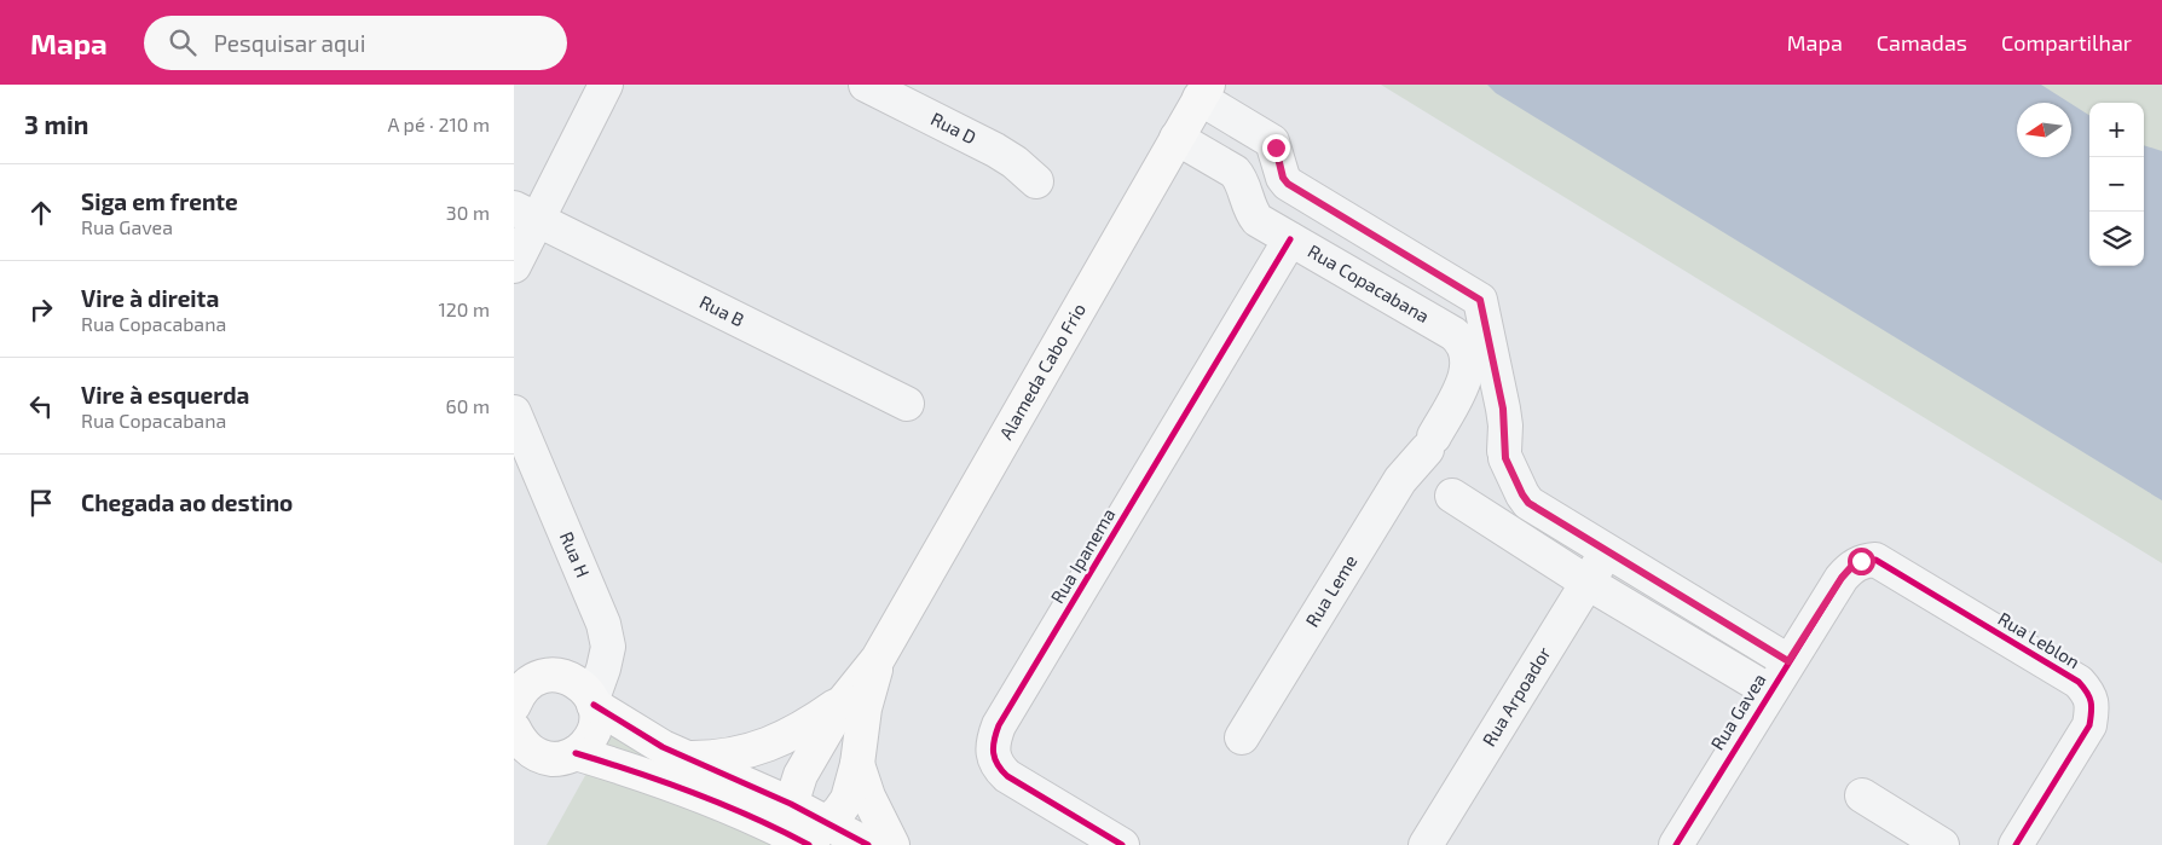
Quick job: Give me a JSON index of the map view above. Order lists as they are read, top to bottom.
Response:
{
  "streets": {
    "main road": ["Alameda Cabo Frio"],
    "street": [
      "Rua D",
      "Rua Copacabana",
      "Rua B",
      "Rua H",
      "Rua Ipanema",
      "Rua Leme",
      "Rua Leblon",
      "Rua Arpoador",
      "Rua Gavea"
    ]
  },
  "crossings": [
    ["Rua Copacabana", "Alameda Cabo Frio"],
    ["Rua Copacabana", "Rua Ipanema"],
    ["Rua Leblon", "Rua Gavea"]
  ],
  "north": "left",
  "page": {
    "header": "Mapa",
    "search": "Pesquisar aqui",
    "nav": ["Mapa", "Camadas", "Compartilhar"],
    "heading": ["3 min", "A pé · 210 m"],
    "map_buttons": ["+", "−"],
    "list": [
      ["Siga em frente", "Rua Gavea", "30 m"],
      ["Vire à direita", "Rua Copacabana", "120 m"],
      ["Vire à esquerda", "Rua Copacabana", "60 m"],
      "Chegada ao destino"
    ]
  }
}
